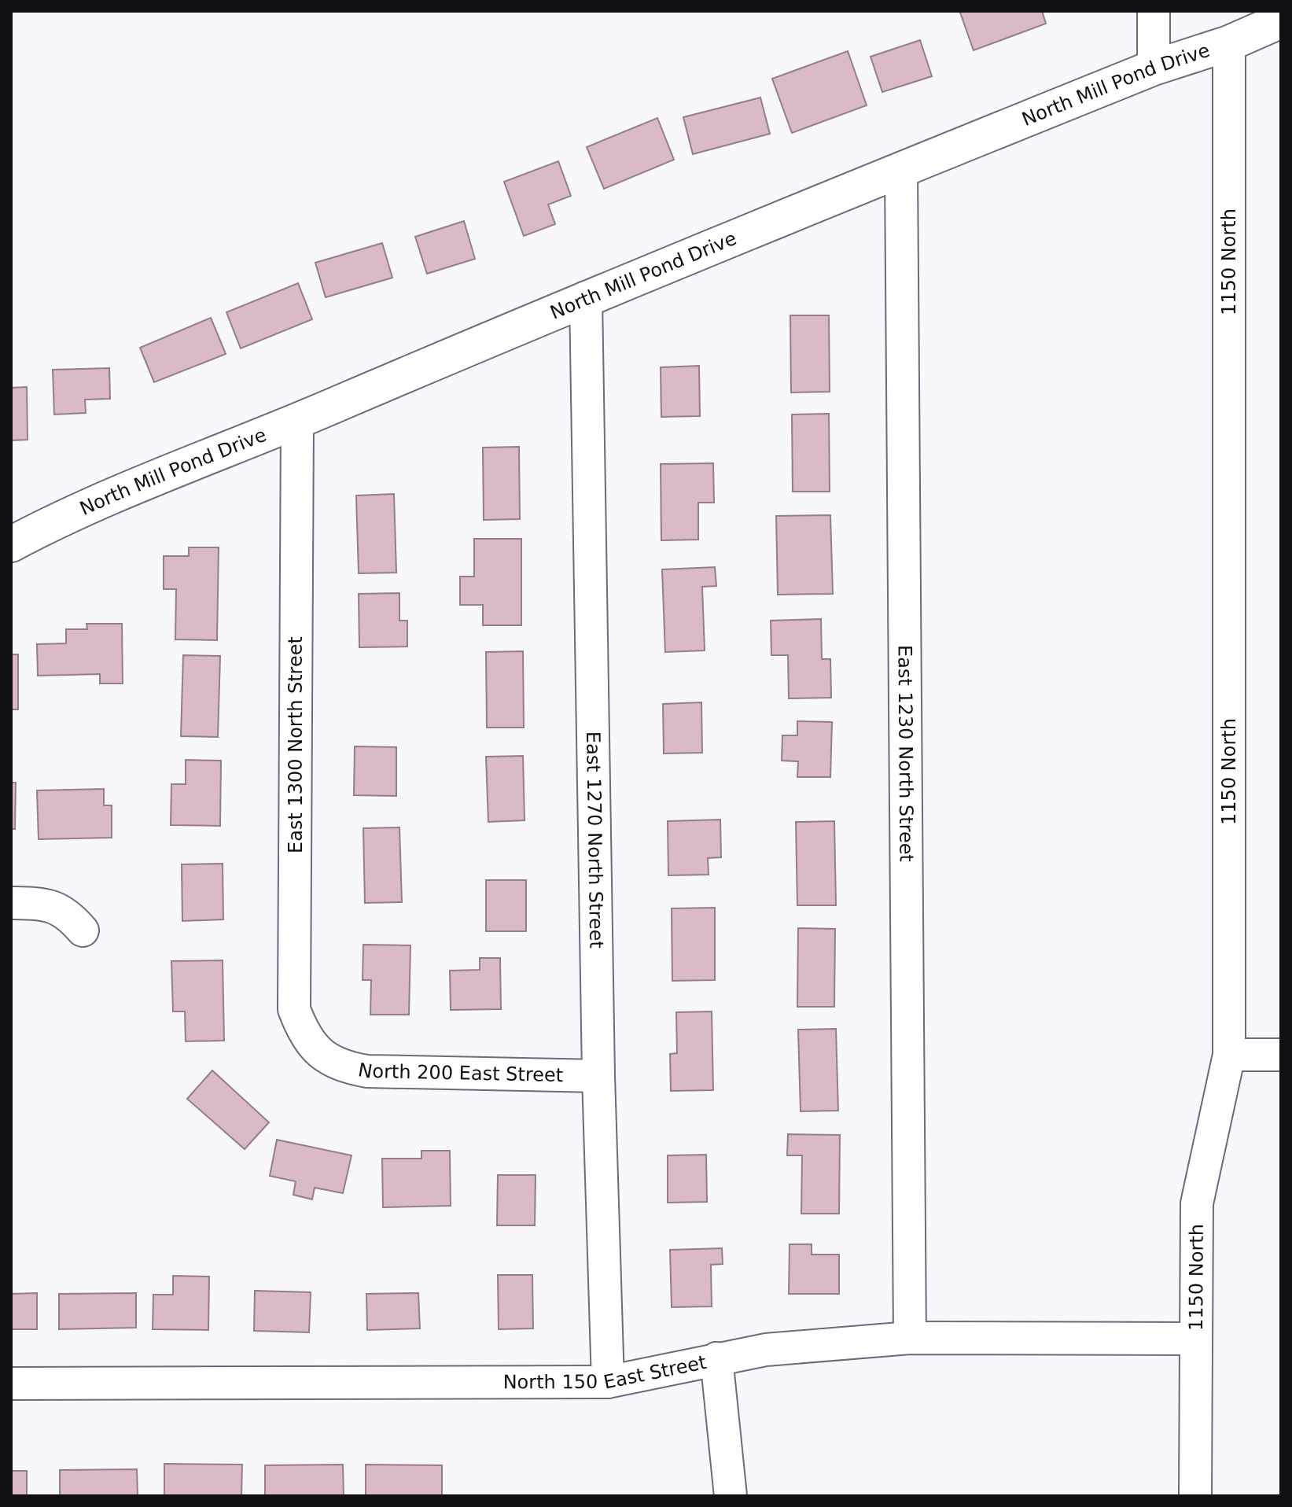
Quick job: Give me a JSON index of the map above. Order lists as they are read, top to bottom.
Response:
{
  "streets": {
    "main road": ["North Mill Pond Drive"],
    "street": [
      "1150 North",
      "East 1300 North Street",
      "East 1230 North Street",
      "East 1270 North Street",
      "North 200 East Street",
      "North 150 East Street"
    ]
  },
  "crossings": [
    ["North Mill Pond Drive", "1150 North"],
    ["North Mill Pond Drive", "East 1300 North Street"],
    ["North Mill Pond Drive", "East 1230 North Street"],
    ["North Mill Pond Drive", "East 1270 North Street"],
    ["1150 North", "North 150 East Street"],
    ["East 1300 North Street", "North 200 East Street"],
    ["East 1230 North Street", "North 150 East Street"],
    ["East 1270 North Street", "North 200 East Street"],
    ["East 1270 North Street", "North 150 East Street"]
  ]
}
